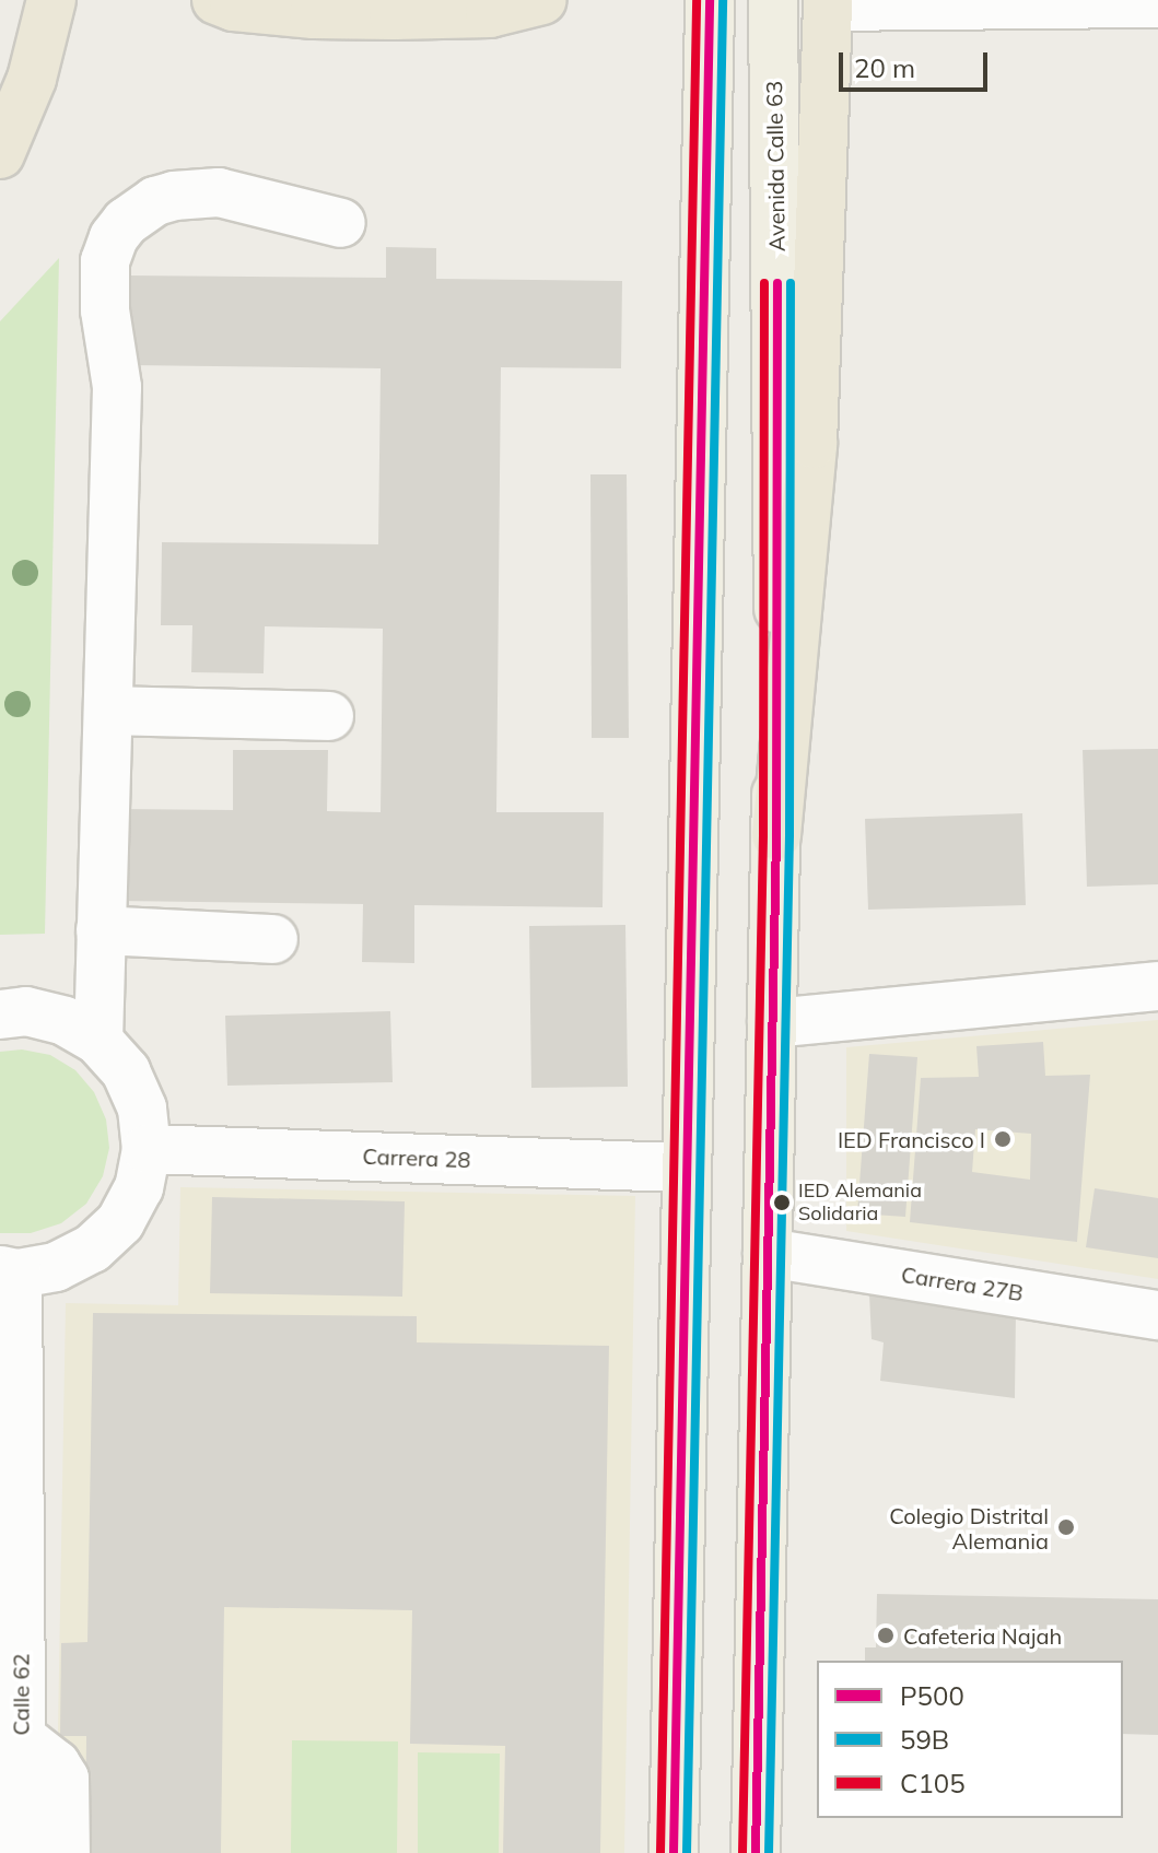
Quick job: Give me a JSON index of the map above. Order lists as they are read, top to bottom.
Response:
{
  "streets": {
    "main road": ["Avenida Calle 63"],
    "street": ["Carrera 28", "Carrera 27B", "Calle 62"]
  },
  "crossings": [
    ["Avenida Calle 63", "Carrera 27B"]
  ],
  "places": [
    "IED Francisco I",
    "IED Alemania Solidaria",
    "Colegio Distrital Alemania",
    "Cafeteria Najah"
  ],
  "lines": ["transit line P500", "transit line 59B", "transit line C105"],
  "legend": ["P500", "59B", "C105"],
  "scale_bar": "20 m"
}
